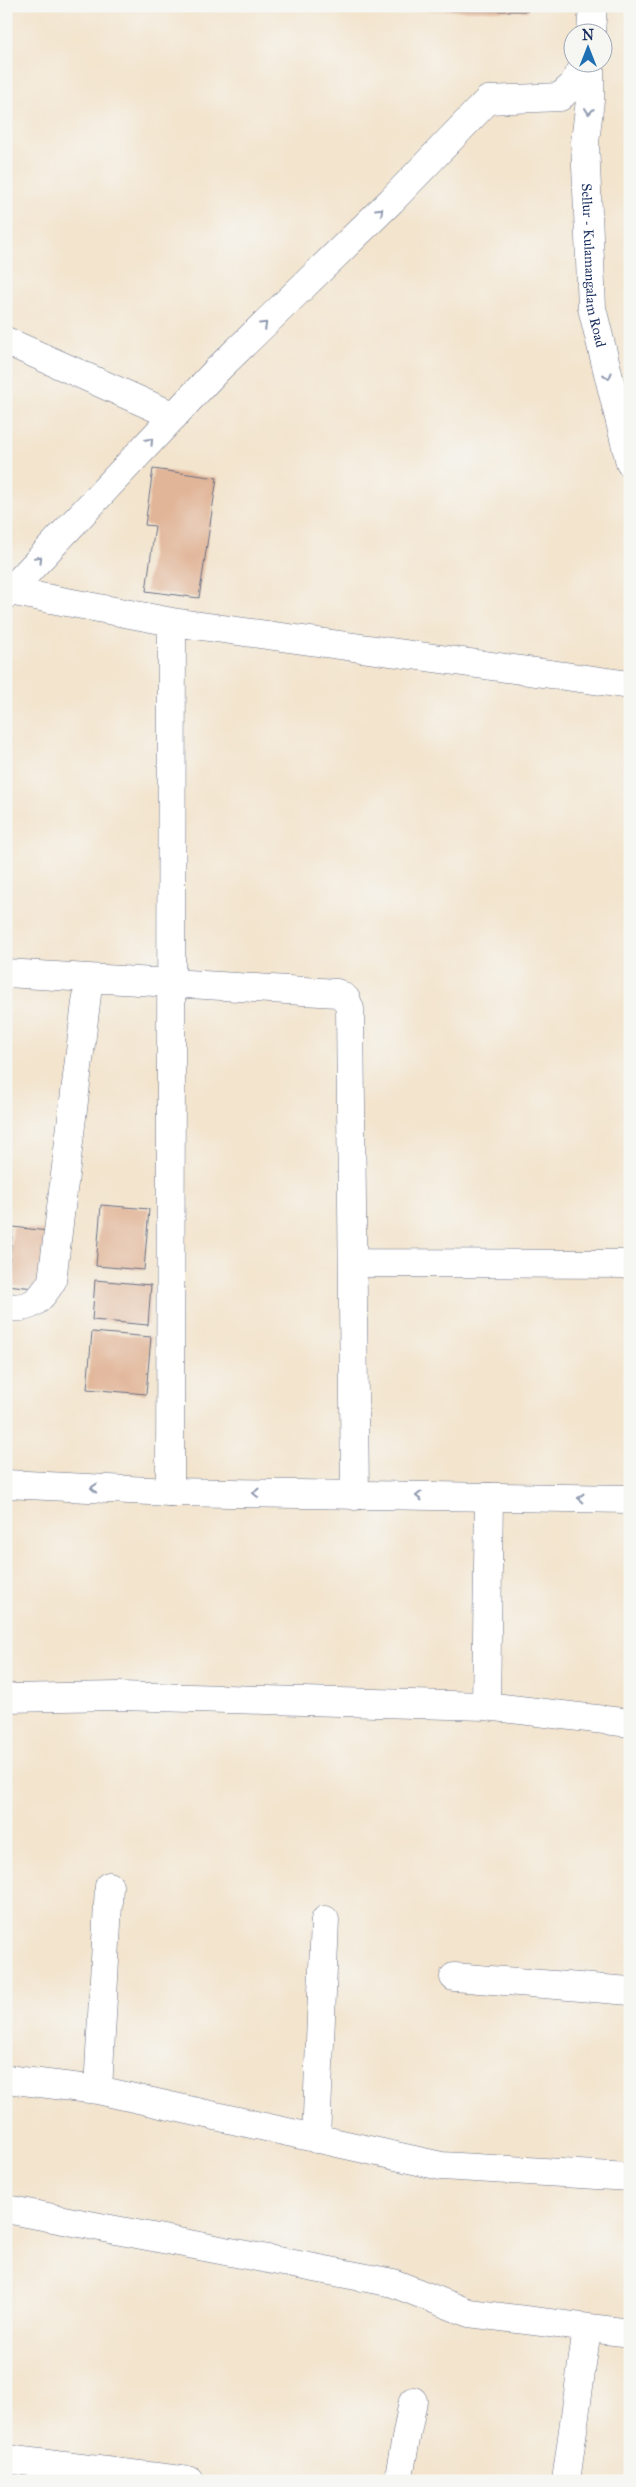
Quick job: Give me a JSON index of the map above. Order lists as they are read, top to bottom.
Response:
{
  "streets": {
    "street": ["Sellur - Kulamangalam Road"]
  },
  "one_way": ["Sellur - Kulamangalam Road"],
  "north": "top"
}
